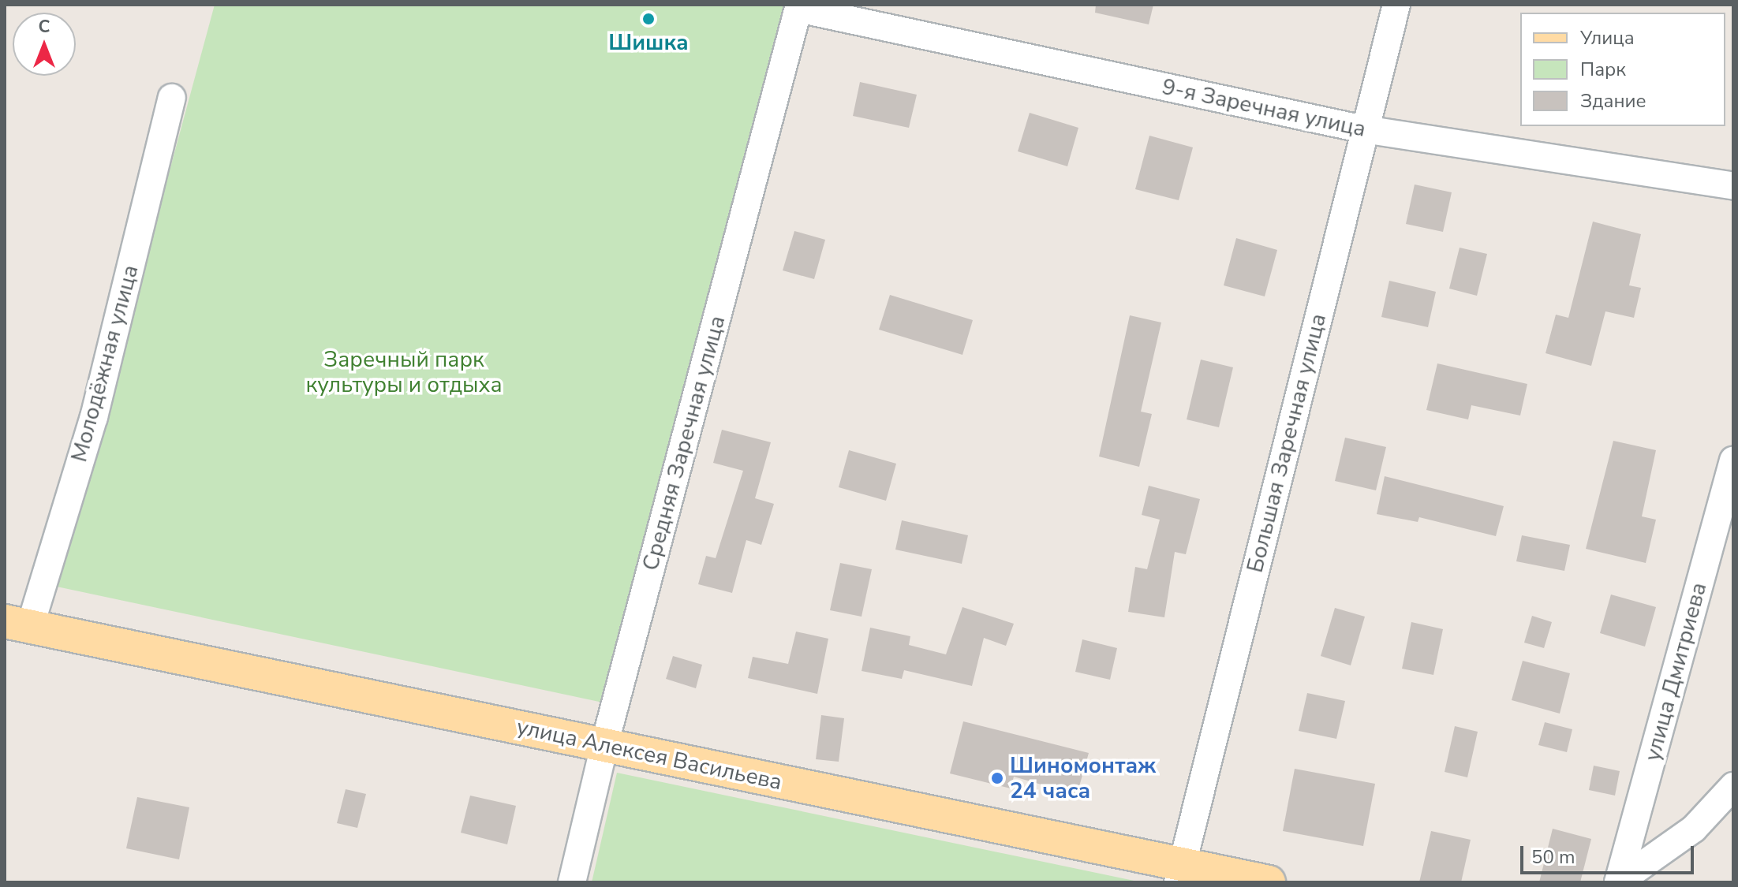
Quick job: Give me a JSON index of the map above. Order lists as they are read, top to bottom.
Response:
{
  "streets": {
    "main road": ["улица Алексея Васильева"],
    "street": [
      "9-я Заречная улица",
      "Молодёжная улица",
      "Средняя Заречная улица",
      "Большая Заречная улица",
      "улица Дмитриева"
    ]
  },
  "crossings": [
    ["9-я Заречная улица", "Средняя Заречная улица"],
    ["9-я Заречная улица", "Большая Заречная улица"],
    ["Молодёжная улица", "улица Алексея Васильева"],
    ["Средняя Заречная улица", "улица Алексея Васильева"],
    ["Большая Заречная улица", "улица Алексея Васильева"]
  ],
  "parks": ["Заречный парк культуры и отдыха"],
  "places": ["Шишка", "Шиномонтаж 24 часа"],
  "legend": ["Улица", "Парк", "Здание"],
  "scale_bar": "50 m",
  "north": "top"
}
